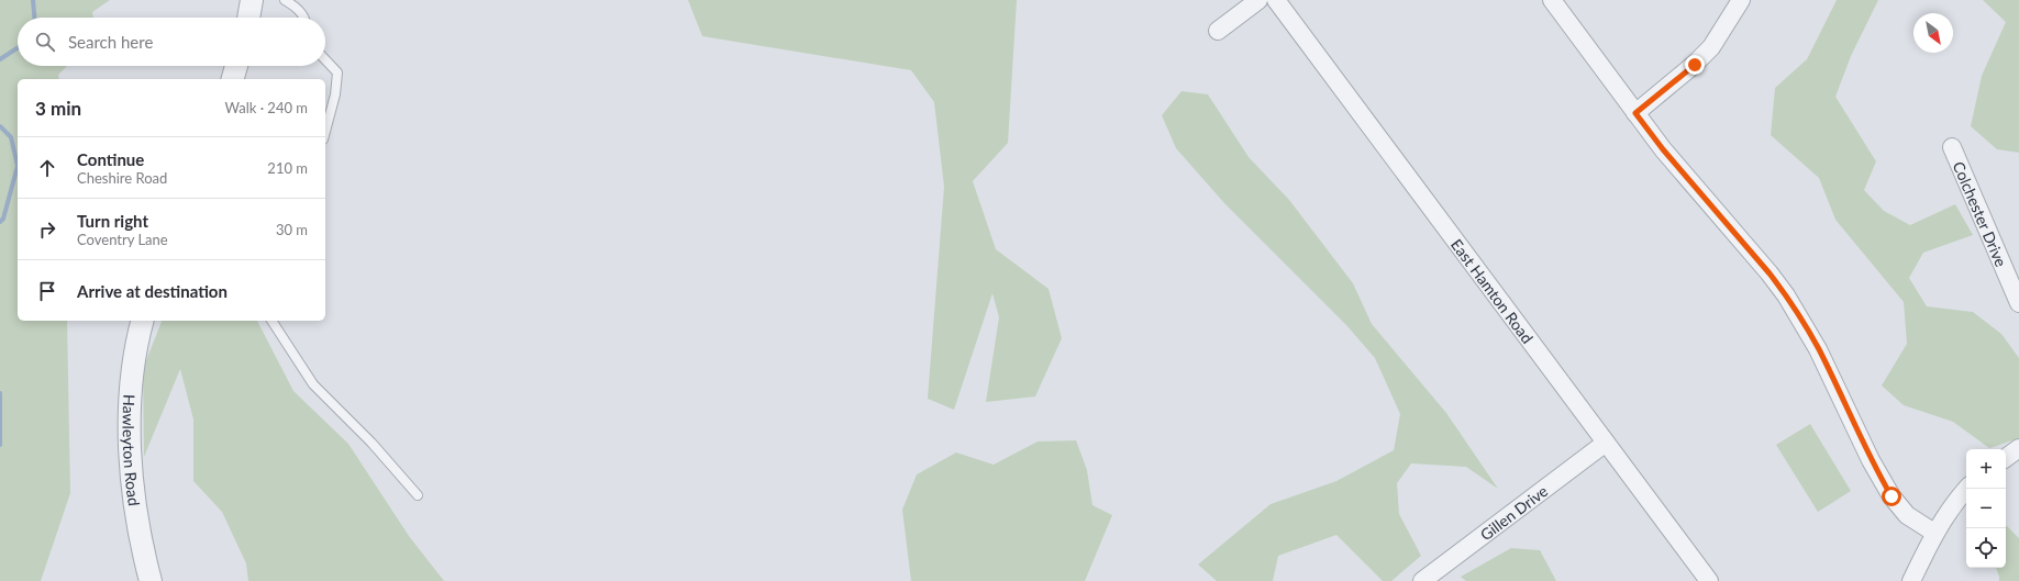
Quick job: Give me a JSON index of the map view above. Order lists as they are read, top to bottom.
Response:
{
  "streets": {
    "street": [
      "Colchester Drive",
      "East Hamton Road",
      "Hawleyton Road",
      "Gillen Drive"
    ]
  },
  "crossings": [
    ["East Hamton Road", "Gillen Drive"]
  ],
  "north": "bottom right",
  "page": {
    "search": "Search here",
    "heading": ["3 min", "Walk · 240 m"],
    "list": [
      ["Continue", "Cheshire Road", "210 m"],
      ["Turn right", "Coventry Lane", "30 m"],
      "Arrive at destination"
    ],
    "map_buttons": ["+", "−"]
  }
}
